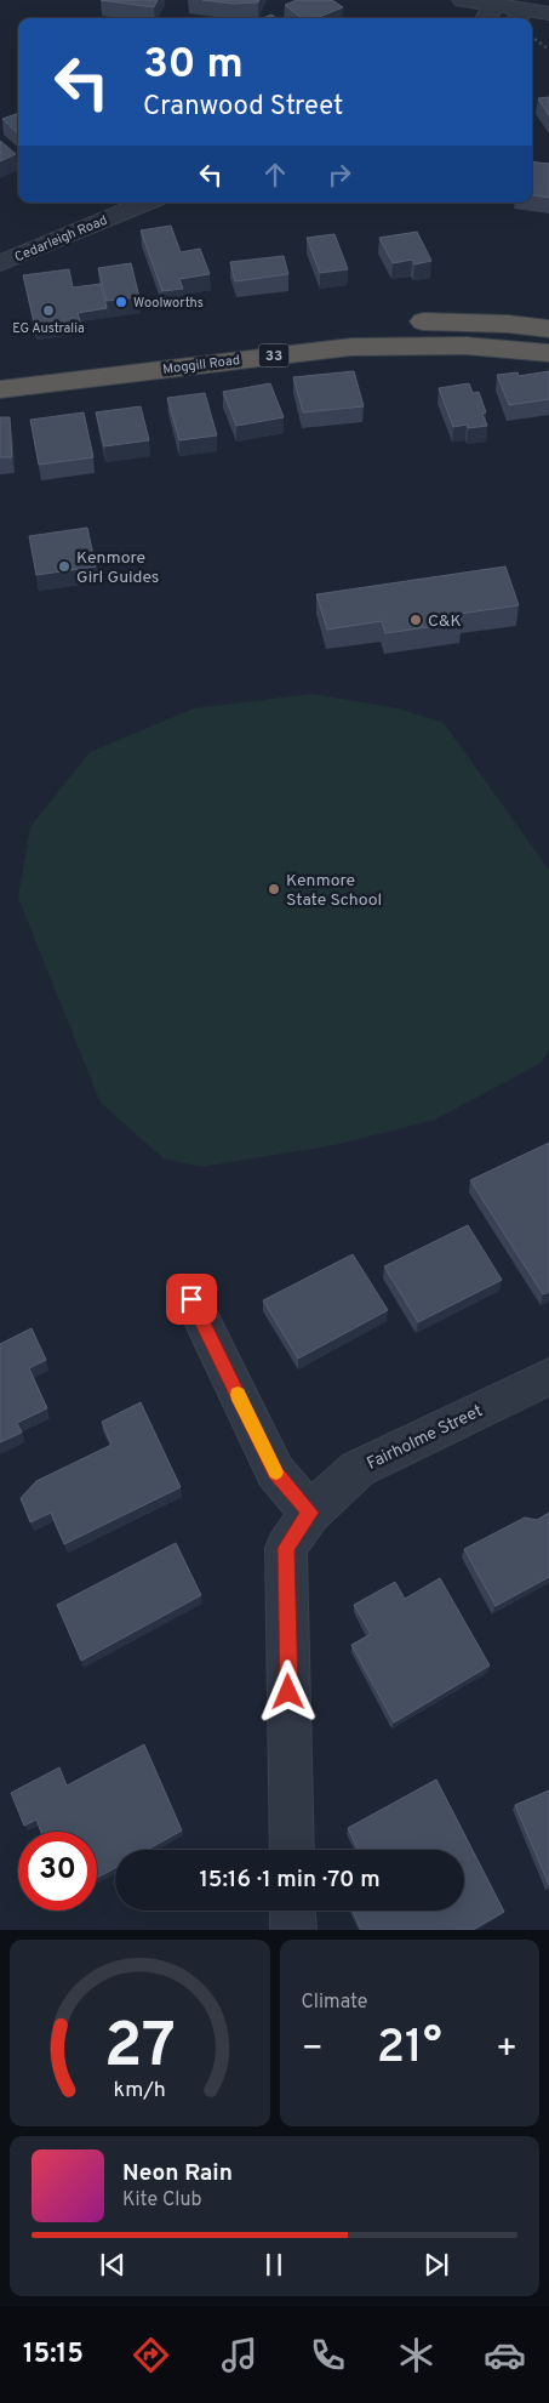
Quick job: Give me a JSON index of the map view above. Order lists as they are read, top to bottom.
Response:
{
  "streets": {
    "highway": ["33", "Moggill Road"],
    "street": ["Cedarleigh Road", "Fairholme Street"]
  },
  "places": [
    "Woolworths",
    "EG Australia",
    "Kenmore Girl Guides",
    "C&K",
    "Kenmore State School"
  ],
  "page": {
    "turn": ["30 m", "Cranwood Street"],
    "limit": "30",
    "trip": "15:16 · 1 min · 70 m",
    "tile": "Climate",
    "heat": ["−", "21°", "+"],
    "song": ["Neon Rain", "Kite Club"],
    "tabs": "15:15",
    "gauge": ["27", "km/h"]
  }
}
